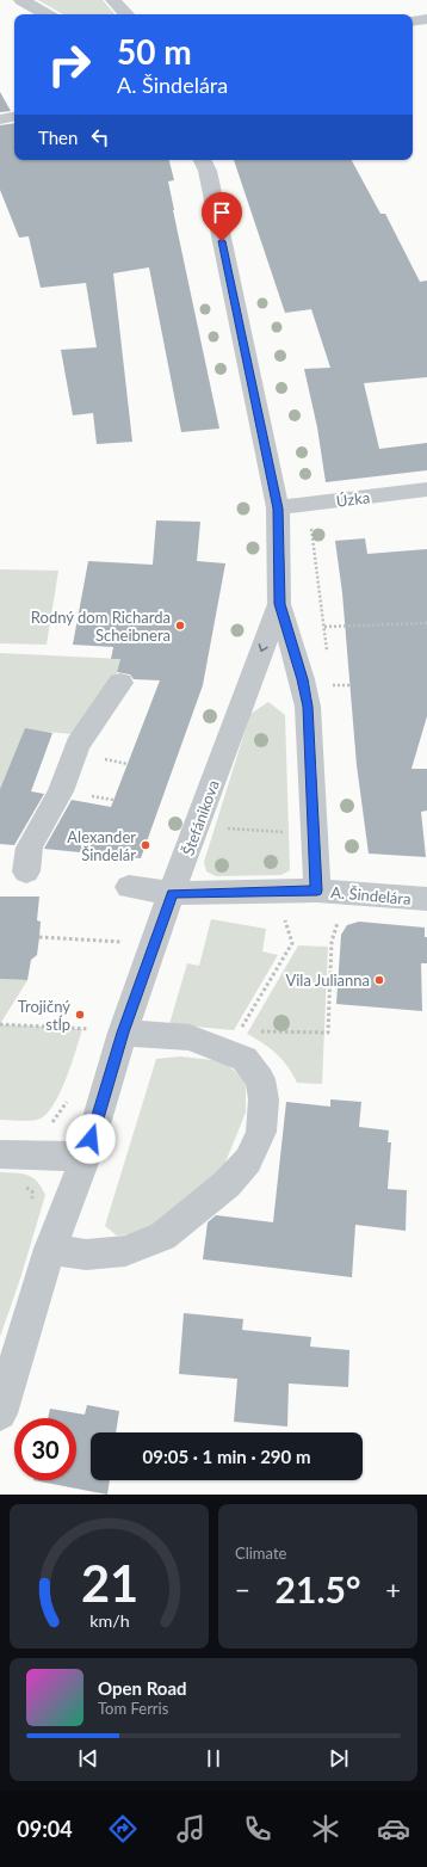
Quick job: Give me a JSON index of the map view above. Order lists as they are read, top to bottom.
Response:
{
  "streets": {
    "street": ["Úzka", "Štefánikova", "A. Šindelára"]
  },
  "crossings": [
    ["Úzka", "Štefánikova"],
    ["Štefánikova", "A. Šindelára"]
  ],
  "places": [
    "Rodný dom Richarda Scheibnera",
    "Alexander Šindelár",
    "Vila Julianna",
    "Trojičný stĺp"
  ],
  "page": {
    "turn": ["50 m", "A. Šindelára"],
    "then": "Then",
    "limit": "30",
    "trip": "09:05 · 1 min · 290 m",
    "tile": "Climate",
    "heat": ["−", "21.5°", "+"],
    "song": ["Open Road", "Tom Ferris"],
    "tabs": "09:04",
    "gauge": ["21", "km/h"]
  }
}
